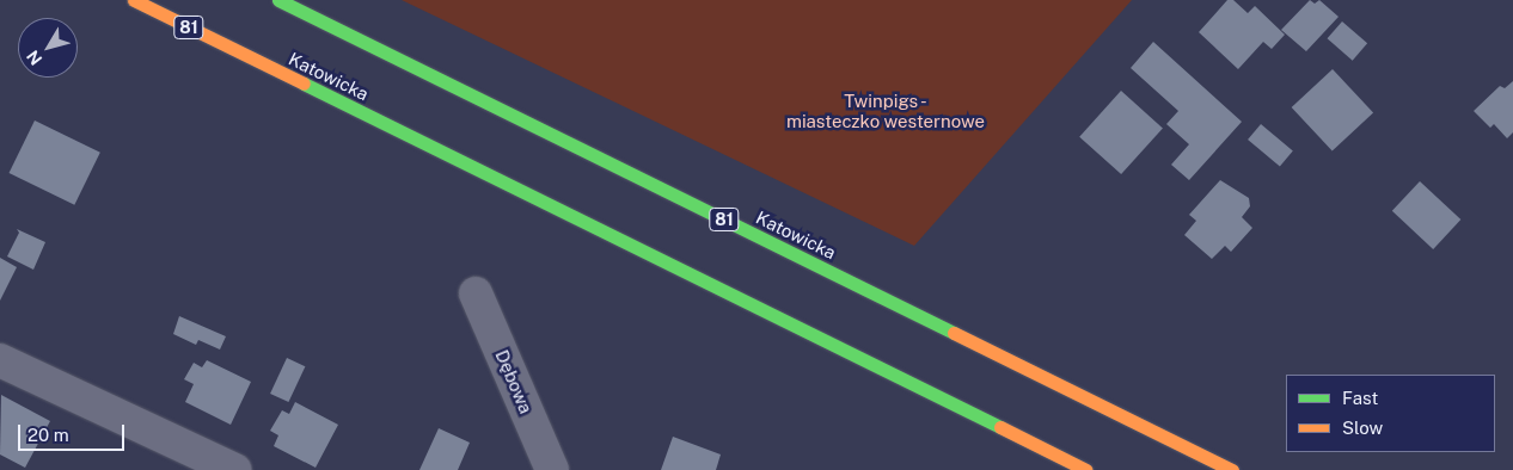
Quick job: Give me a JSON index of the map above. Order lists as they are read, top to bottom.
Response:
{
  "streets": {
    "main road": ["81", "Katowicka"],
    "street": ["Dębowa"]
  },
  "parks": ["Twinpigs - miasteczko westernowe"],
  "legend": ["Fast", "Slow"],
  "scale_bar": "20 m",
  "north": "bottom left"
}
